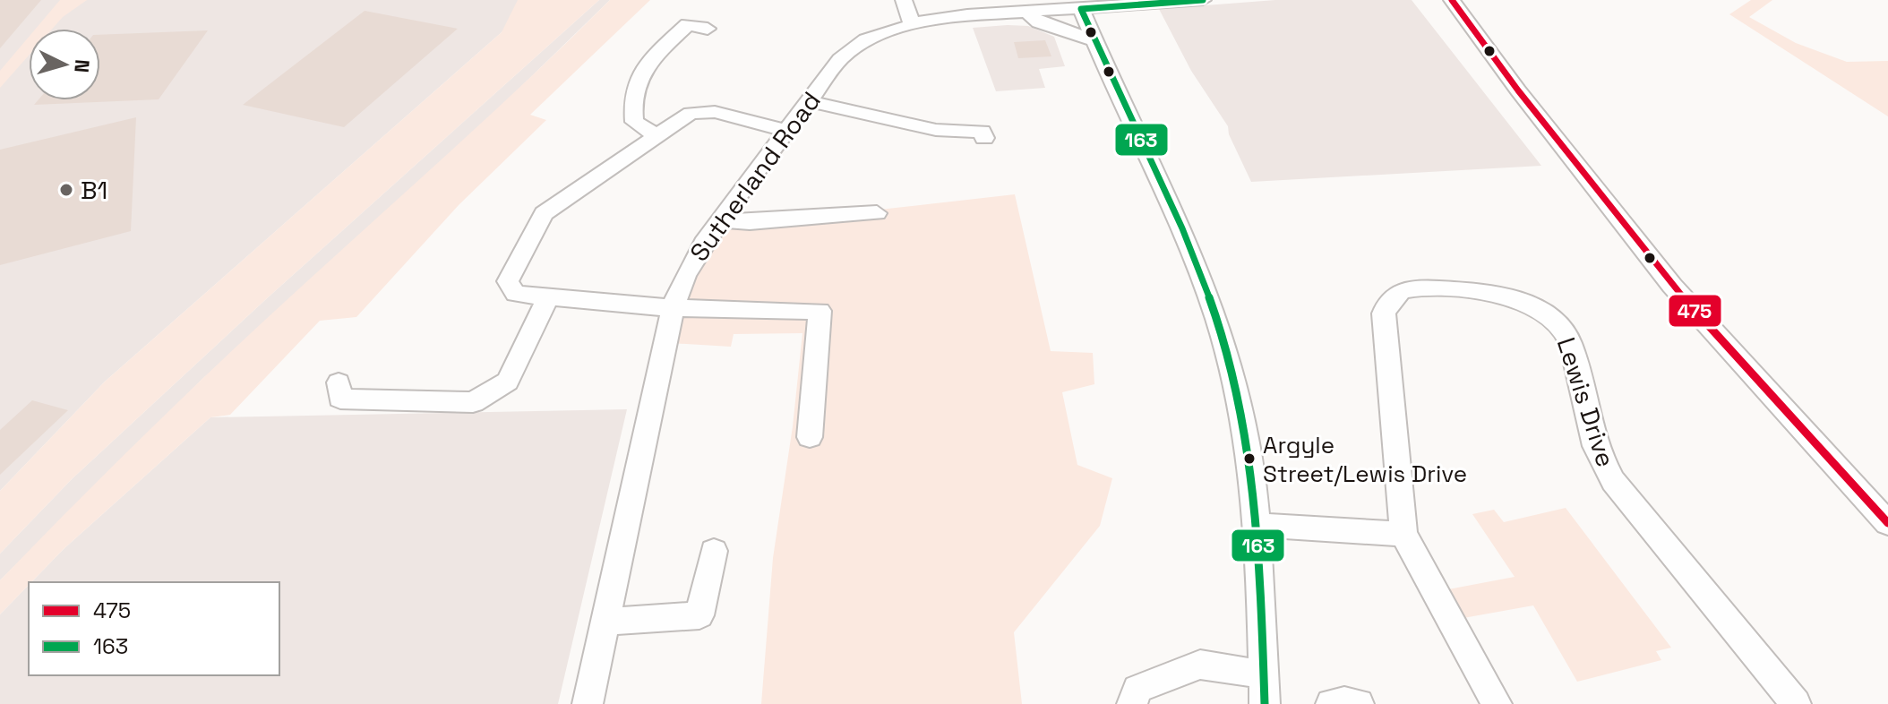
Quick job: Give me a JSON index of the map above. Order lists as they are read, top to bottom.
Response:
{
  "streets": {
    "street": ["Sutherland Road", "Lewis Drive"]
  },
  "places": ["B1", "Argyle Street/Lewis Drive"],
  "lines": ["transit line 475", "transit line 163"],
  "legend": ["475", "163"],
  "north": "right"
}
